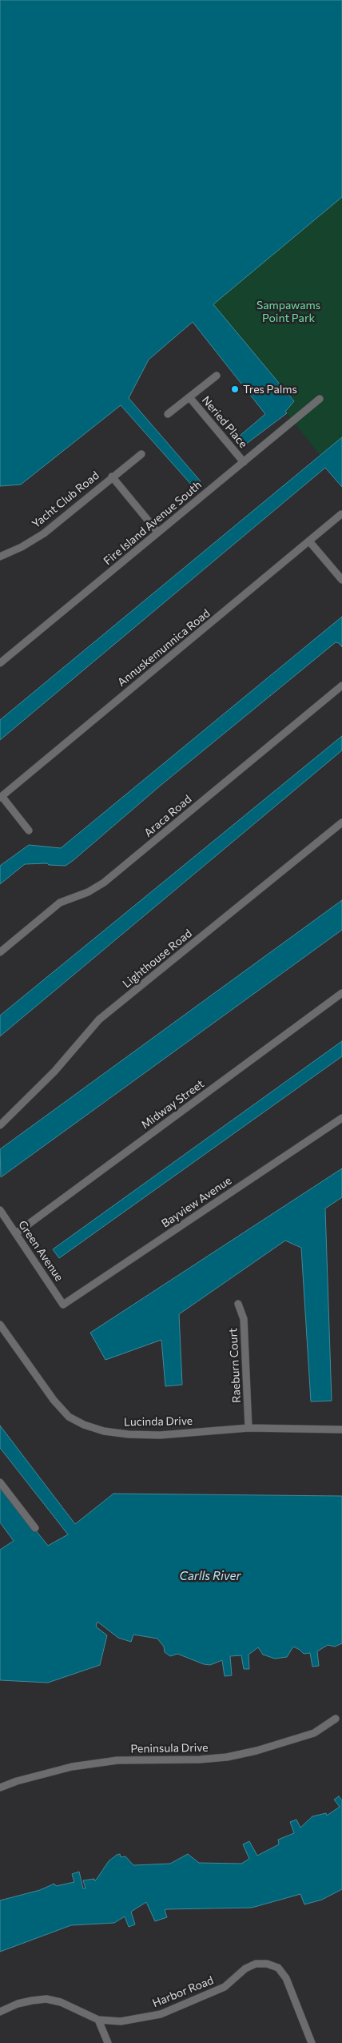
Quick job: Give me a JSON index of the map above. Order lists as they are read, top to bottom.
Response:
{
  "streets": {
    "street": [
      "Neried Place",
      "Yacht Club Road",
      "Fire Island Avenue South",
      "Annuskemunnica Road",
      "Araca Road",
      "Lighthouse Road",
      "Midway Street",
      "Bayview Avenue",
      "Green Avenue",
      "Raeburn Court",
      "Lucinda Drive",
      "Peninsula Drive",
      "Harbor Road"
    ]
  },
  "crossings": [
    ["Neried Place", "Fire Island Avenue South"],
    ["Midway Street", "Green Avenue"],
    ["Bayview Avenue", "Green Avenue"],
    ["Raeburn Court", "Lucinda Drive"]
  ],
  "water": ["Carlls River"],
  "parks": ["Sampawams Point Park"],
  "places": ["Tres Palms"]
}
